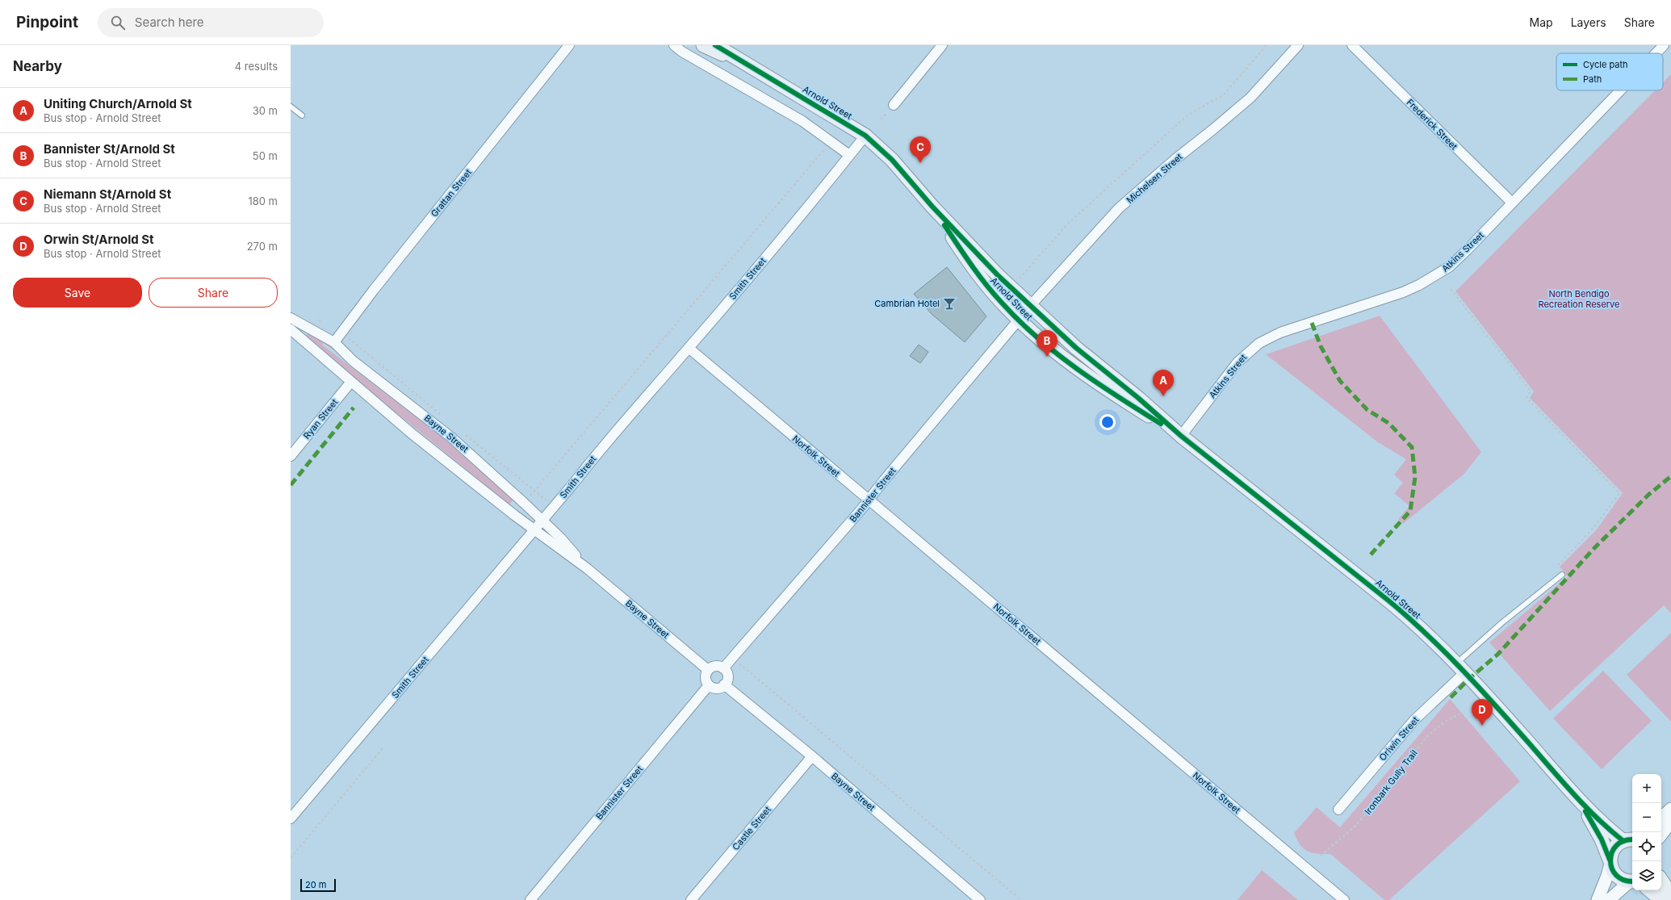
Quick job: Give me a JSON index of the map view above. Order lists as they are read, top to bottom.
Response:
{
  "streets": {
    "main road": ["Arnold Street", "Michelsen Street"],
    "street": [
      "Frederick Street",
      "Grattan Street",
      "Atkins Street",
      "Smith Street",
      "Ryan Street",
      "Bayne Street",
      "Norfolk Street",
      "Bannister Street",
      "Orlwin Street",
      "Castle Street"
    ],
    "path": ["Ironbark Gully Trail"]
  },
  "crossings": [
    ["Arnold Street", "Michelsen Street"],
    ["Arnold Street", "Atkins Street"],
    ["Arnold Street", "Smith Street"],
    ["Arnold Street", "Bannister Street"],
    ["Arnold Street", "Orlwin Street"],
    ["Frederick Street", "Atkins Street"],
    ["Michelsen Street", "Bannister Street"],
    ["Grattan Street", "Bayne Street"],
    ["Smith Street", "Bayne Street"],
    ["Smith Street", "Norfolk Street"],
    ["Ryan Street", "Bayne Street"],
    ["Bayne Street", "Bannister Street"],
    ["Bayne Street", "Castle Street"],
    ["Norfolk Street", "Bannister Street"]
  ],
  "parks": ["North Bendigo Recreation Reserve"],
  "places": {
    "bar": ["Cambrian Hotel"]
  },
  "legend": ["Cycle path", "Path"],
  "scale_bar": "20 m",
  "page": {
    "header": "Pinpoint",
    "search": "Search here",
    "nav": ["Map", "Layers", "Share"],
    "heading": ["Nearby", "4 results"],
    "list": [
      {
        "mark": "A",
        "name": "Uniting Church/Arnold St",
        "note": "Bus stop · Arnold Street",
        "value": "30 m"
      },
      {
        "mark": "B",
        "name": "Bannister St/Arnold St",
        "note": "Bus stop · Arnold Street",
        "value": "50 m"
      },
      {
        "mark": "C",
        "name": "Niemann St/Arnold St",
        "note": "Bus stop · Arnold Street",
        "value": "180 m"
      },
      {
        "mark": "D",
        "name": "Orwin St/Arnold St",
        "note": "Bus stop · Arnold Street",
        "value": "270 m"
      }
    ],
    "pins": [
      "C",
      "B",
      "A",
      "D"
    ],
    "buttons": ["Save", "Share"],
    "map_buttons": ["+", "−"],
    "scale": "20 m"
  }
}
